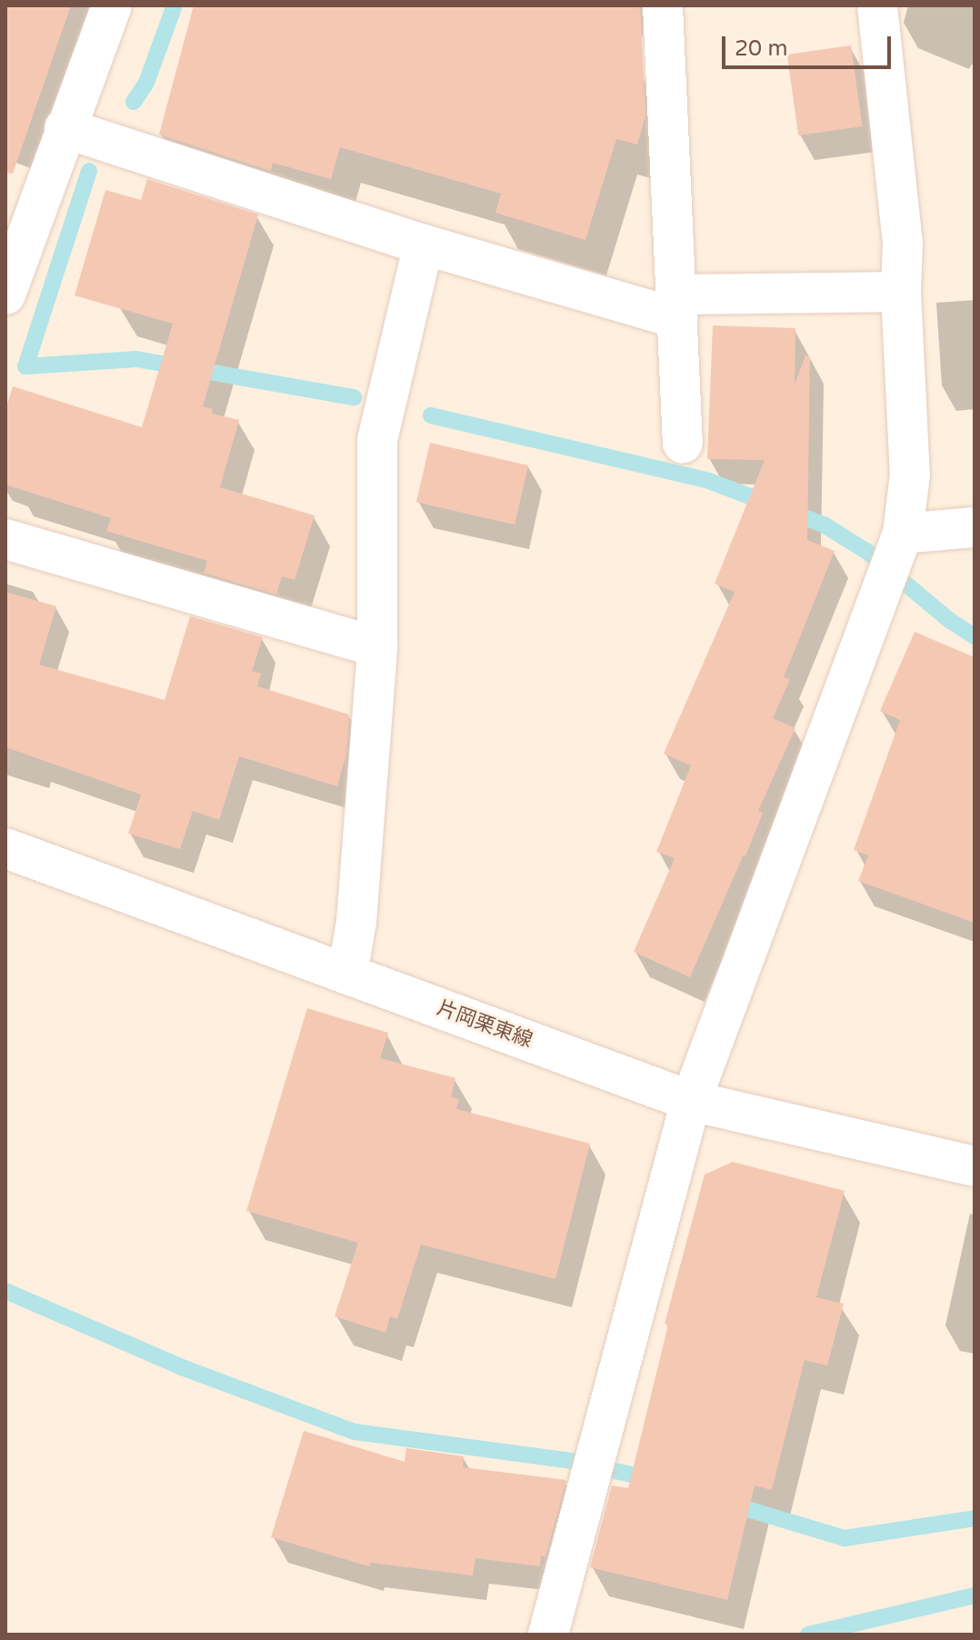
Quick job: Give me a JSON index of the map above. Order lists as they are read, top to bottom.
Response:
{
  "streets": {
    "street": ["片岡栗東線"]
  },
  "scale_bar": "20 m"
}
